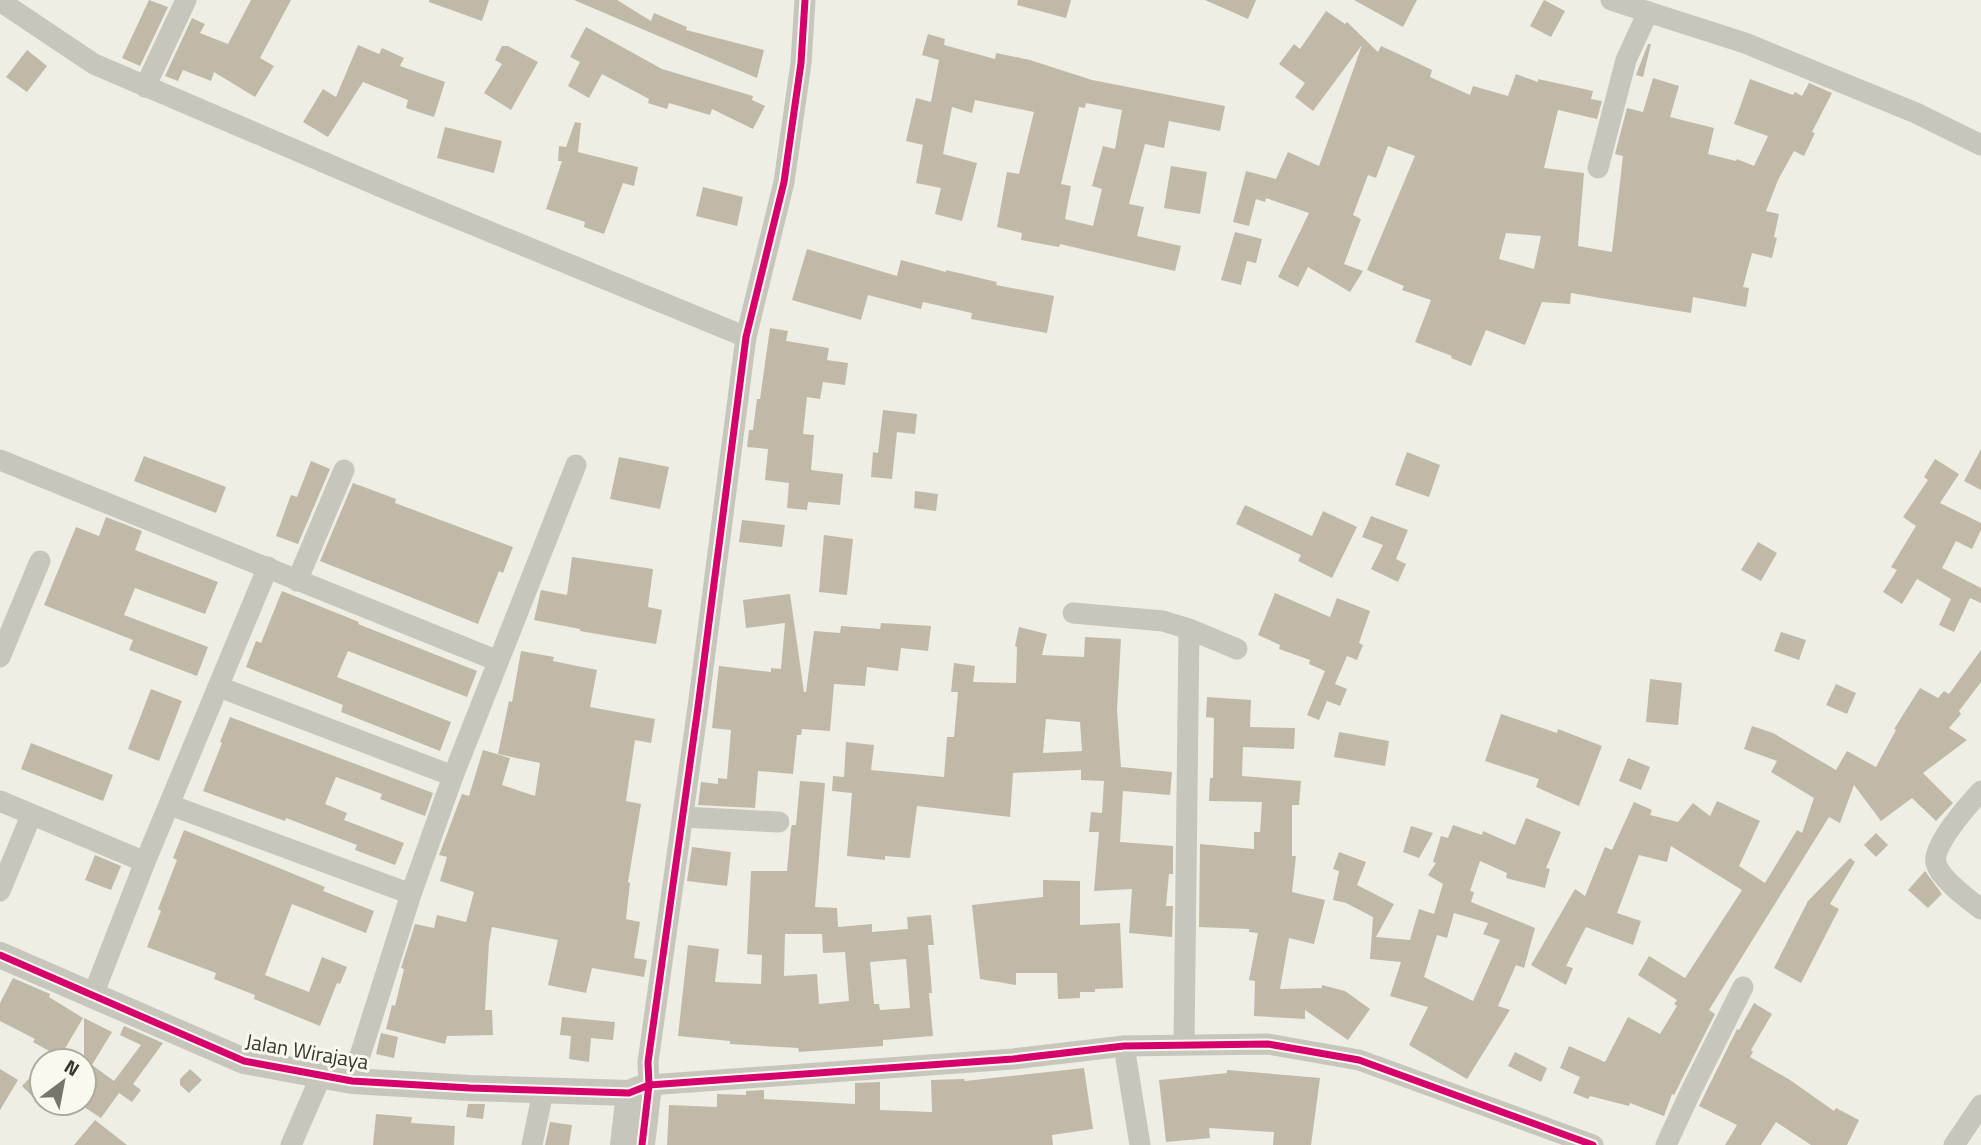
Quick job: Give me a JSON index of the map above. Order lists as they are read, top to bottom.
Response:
{
  "streets": {
    "street": ["Jalan Wirajaya"]
  },
  "north": "top right"
}
